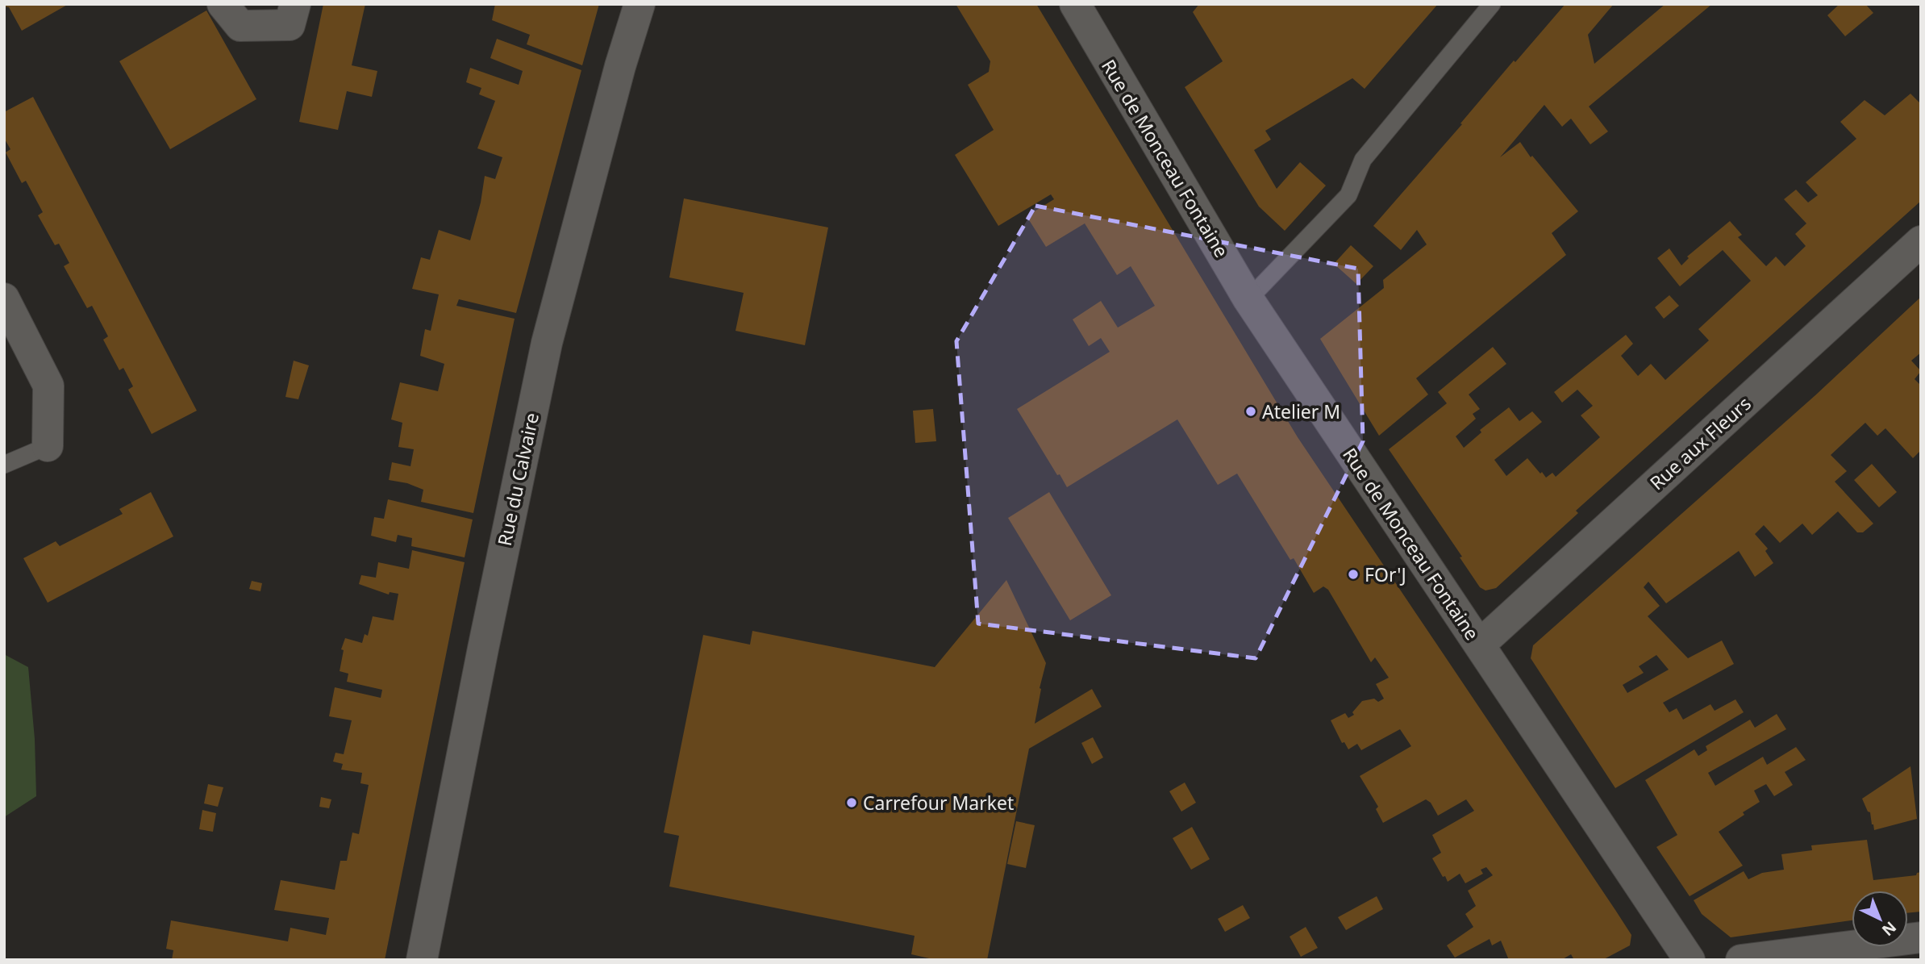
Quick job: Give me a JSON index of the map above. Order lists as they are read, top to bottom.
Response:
{
  "streets": {
    "street": ["Rue de Monceau Fontaine", "Rue aux Fleurs", "Rue du Calvaire"]
  },
  "crossings": [
    ["Rue de Monceau Fontaine", "Rue aux Fleurs"]
  ],
  "places": ["Atelier M", "FOr'J", "Carrefour Market"],
  "north": "bottom right"
}
